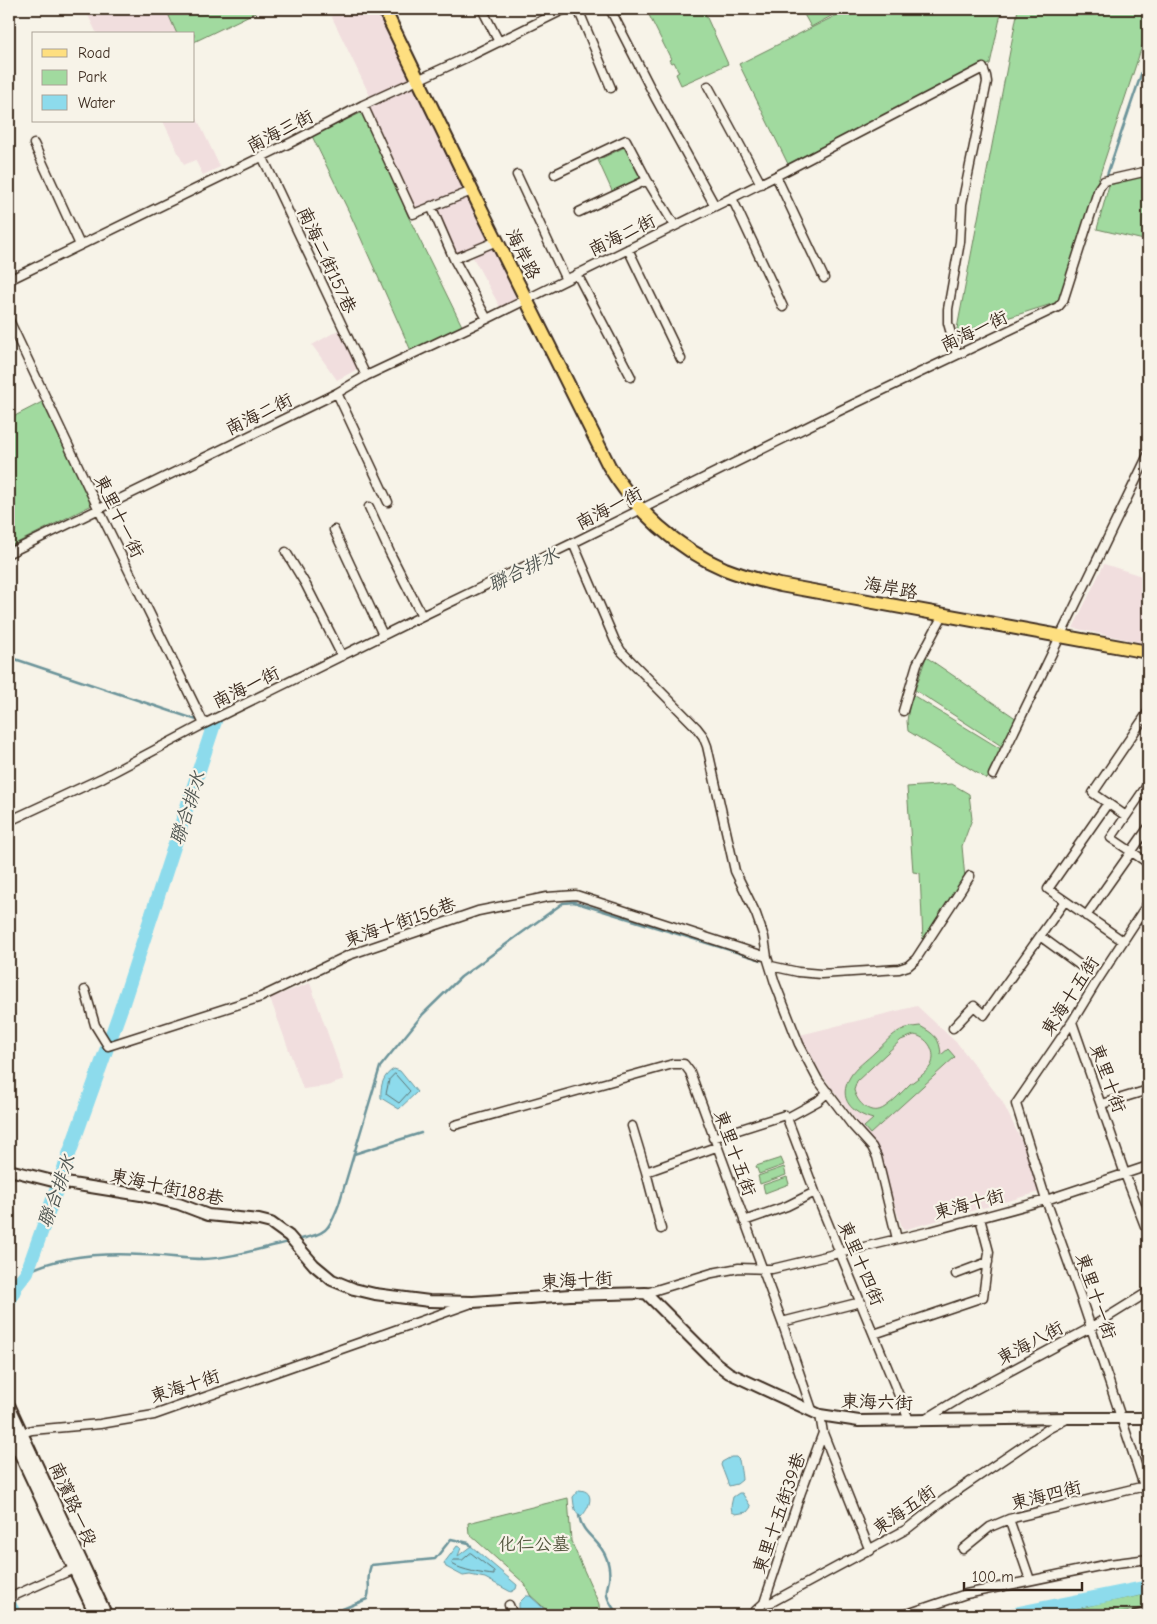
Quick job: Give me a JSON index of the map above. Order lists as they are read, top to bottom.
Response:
{
  "streets": {
    "main road": ["海岸路", "南濱路一段"],
    "street": [
      "南海三街",
      "南海二街",
      "南海二街157巷",
      "南海一街",
      "東里十一街",
      "東海十街156巷",
      "東海十五街",
      "東里十街",
      "東里十五街",
      "東海十街188巷",
      "東海十街",
      "東里十四街",
      "東海八街",
      "東海六街",
      "東海四街",
      "東海五街",
      "東里十五街39巷"
    ]
  },
  "crossings": [
    ["南海三街", "海岸路"],
    ["南海三街", "南海二街157巷"],
    ["南海二街", "海岸路"],
    ["南海二街", "南海二街157巷"],
    ["南海二街", "南海一街"],
    ["南海二街", "東里十一街"],
    ["海岸路", "南海一街"],
    ["南海一街", "東里十一街"],
    ["東里十一街", "東海十五街"],
    ["東里十一街", "東海十街"],
    ["東里十一街", "東海八街"],
    ["東里十一街", "東海六街"],
    ["東里十一街", "東海四街"],
    ["東海十五街", "東里十街"],
    ["東里十街", "東海十街"],
    ["東里十五街", "東海十街"],
    ["東里十五街", "東海六街"],
    ["東里十五街", "東海五街"],
    ["東里十五街", "東里十五街39巷"],
    ["東海十街188巷", "東海十街"],
    ["東海十街", "東里十四街"],
    ["東海十街", "東海六街"],
    ["東海十街", "南濱路一段"],
    ["東里十四街", "東海六街"],
    ["東海八街", "東海六街"],
    ["東海六街", "東海五街"],
    ["東海五街", "東里十五街39巷"]
  ],
  "water": ["聯合排水"],
  "parks": ["化仁公墓"],
  "legend": ["Road", "Park", "Water"],
  "scale_bar": "100 m"
}
